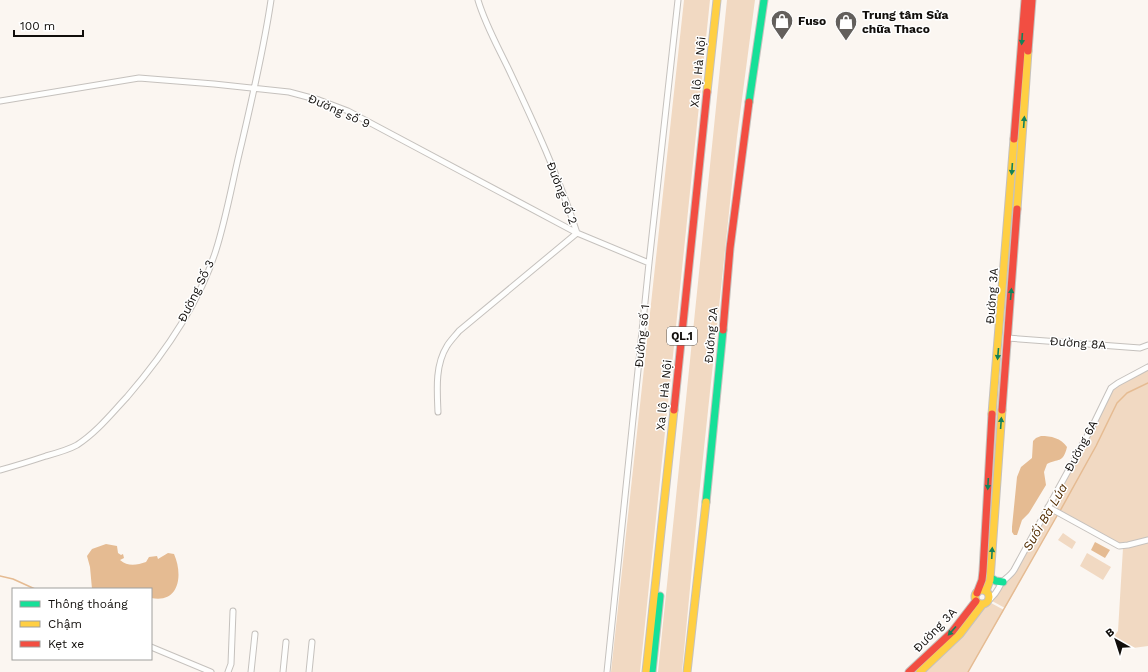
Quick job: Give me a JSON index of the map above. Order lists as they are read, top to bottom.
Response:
{
  "streets": {
    "main road": [
      "Xa lộ Hà Nội",
      "Đường 3A",
      "Đường 2A",
      "QL.1"
    ],
    "street": [
      "Đường số 9",
      "Đường số 2",
      "Đường Số 3",
      "Đường số 1",
      "Đường 8A",
      "Đường 6A"
    ]
  },
  "crossings": [
    ["Đường số 9", "Đường số 2"],
    ["Đường số 9", "Đường Số 3"],
    ["Đường số 9", "Đường số 1"],
    ["Đường 3A", "Đường 8A"],
    ["Đường 3A", "Đường 6A"]
  ],
  "water": ["Suối Bà Lúa"],
  "places": {
    "shop": ["Fuso", "Trung tâm Sửa chữa Thaco"]
  },
  "legend": ["Thông thoáng", "Chậm", "Kẹt xe"],
  "scale_bar": "100 m",
  "north": "top left"
}
